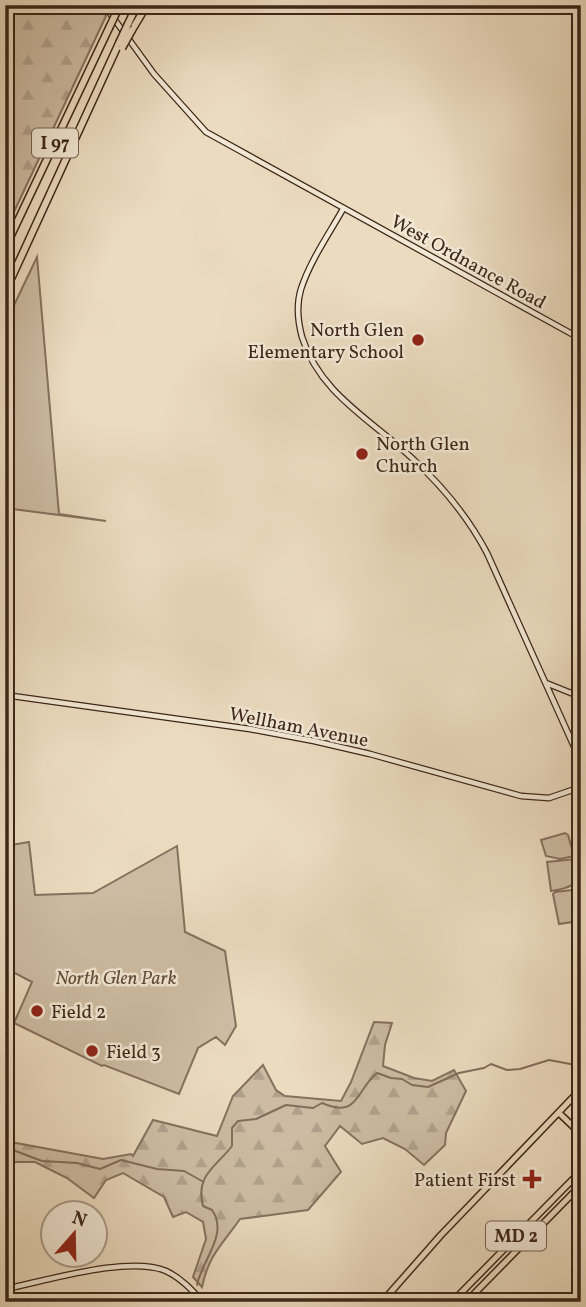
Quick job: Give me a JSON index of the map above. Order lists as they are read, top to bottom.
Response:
{
  "streets": {
    "highway": ["I 97"],
    "main road": ["MD 2"],
    "street": ["West Ordnance Road", "Wellham Avenue"]
  },
  "parks": ["North Glen Park"],
  "places": {
    "other": [
      "North Glen Elementary School",
      "North Glen Church",
      "Field 2",
      "Field 3"
    ],
    "health": ["Patient First"]
  },
  "north": "top"
}
